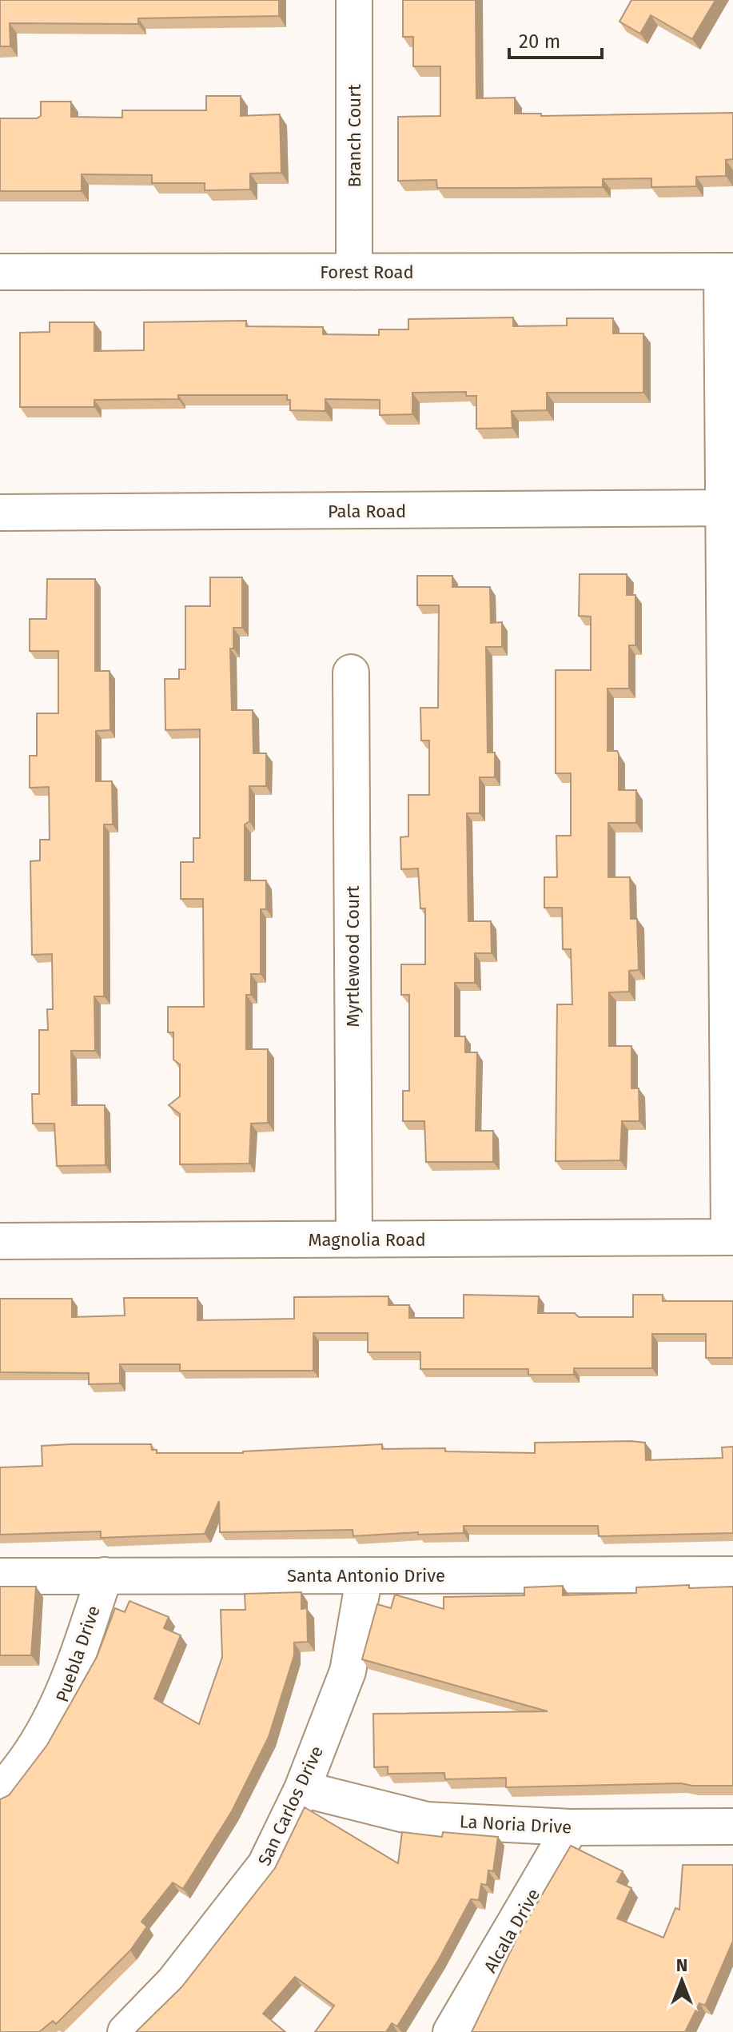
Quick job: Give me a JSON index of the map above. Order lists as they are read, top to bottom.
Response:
{
  "streets": {
    "street": [
      "Branch Court",
      "Forest Road",
      "Pala Road",
      "Myrtlewood Court",
      "Magnolia Road",
      "Santa Antonio Drive",
      "Puebla Drive",
      "San Carlos Drive",
      "La Noria Drive",
      "Alcala Drive"
    ]
  },
  "crossings": [
    ["Branch Court", "Forest Road"],
    ["Myrtlewood Court", "Magnolia Road"],
    ["Santa Antonio Drive", "Puebla Drive"],
    ["Santa Antonio Drive", "San Carlos Drive"],
    ["San Carlos Drive", "La Noria Drive"],
    ["La Noria Drive", "Alcala Drive"]
  ],
  "scale_bar": "20 m",
  "north": "top"
}
